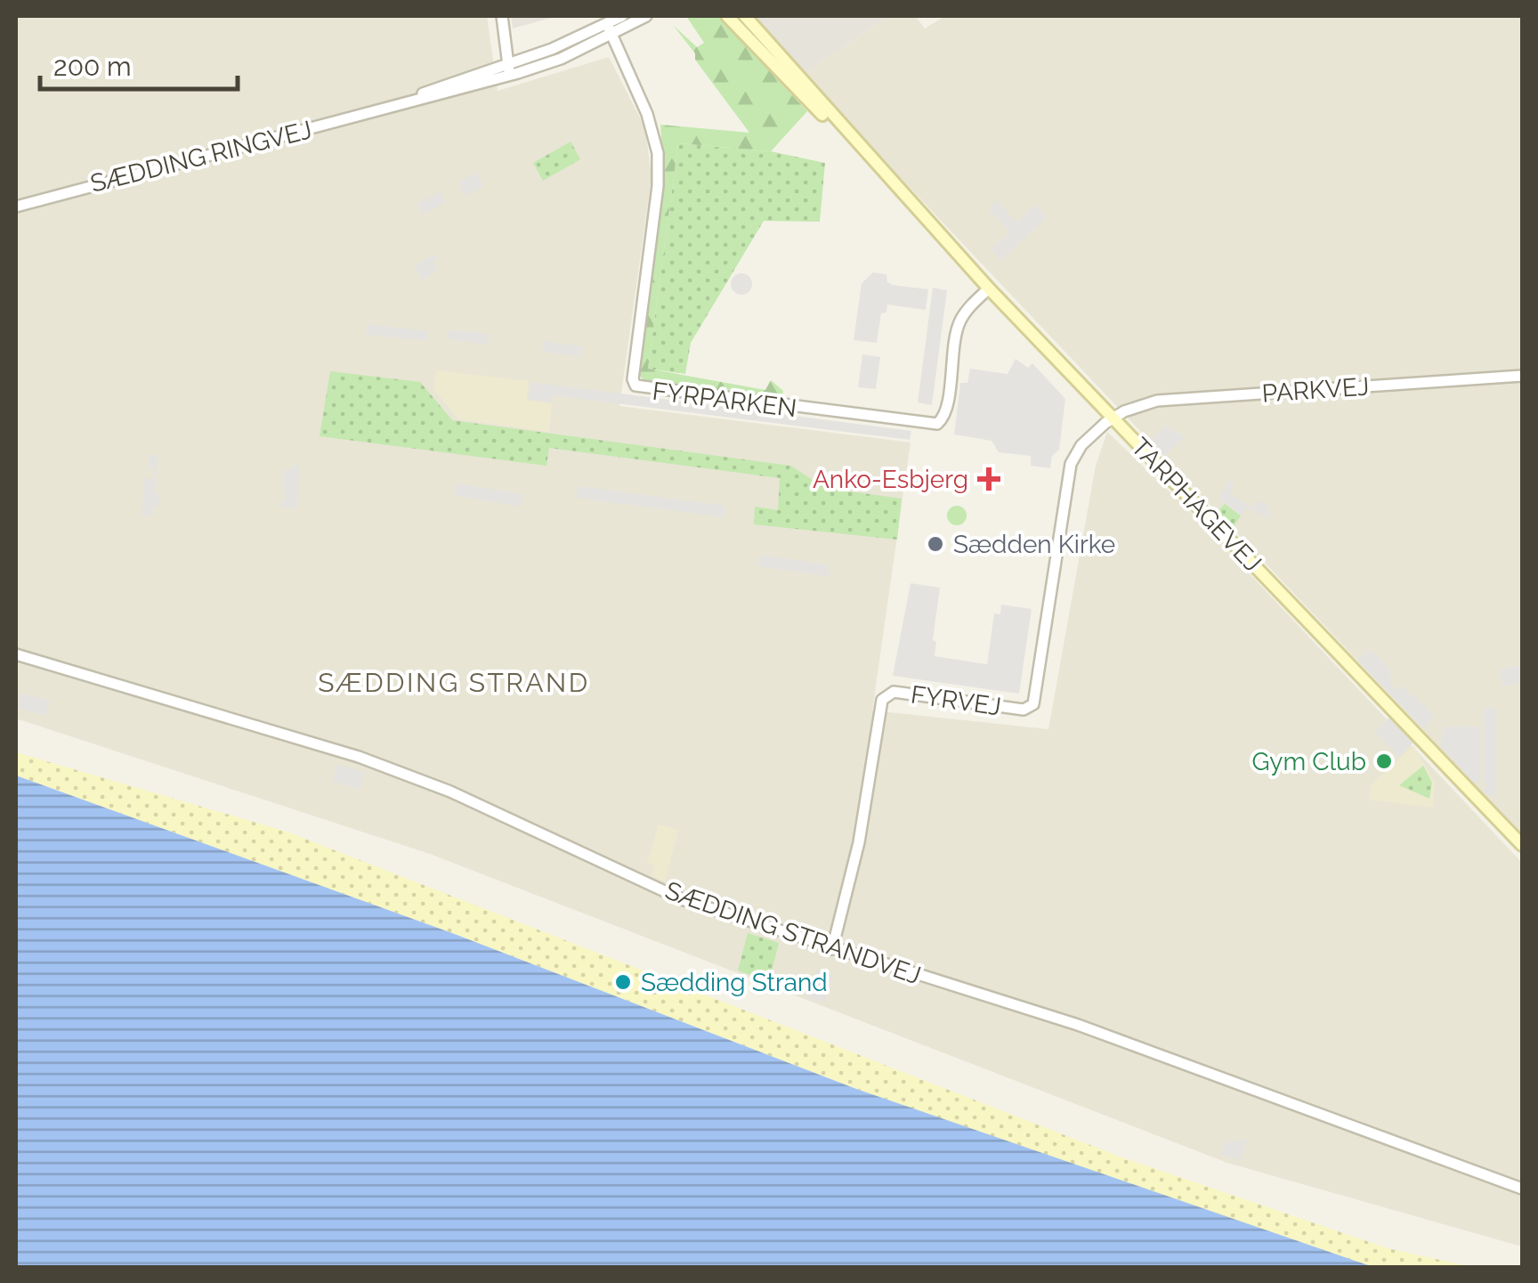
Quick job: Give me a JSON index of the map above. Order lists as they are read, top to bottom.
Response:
{
  "streets": {
    "main road": ["TARPHAGEVEJ"],
    "street": [
      "SÆDDING RINGVEJ",
      "PARKVEJ",
      "FYRPARKEN",
      "FYRVEJ",
      "SÆDDING STRANDVEJ"
    ]
  },
  "crossings": [
    ["SÆDDING RINGVEJ", "FYRPARKEN"],
    ["PARKVEJ", "TARPHAGEVEJ"],
    ["PARKVEJ", "FYRVEJ"],
    ["FYRPARKEN", "TARPHAGEVEJ"],
    ["TARPHAGEVEJ", "FYRVEJ"],
    ["FYRVEJ", "SÆDDING STRANDVEJ"]
  ],
  "districts": ["SÆDDING STRAND"],
  "places": {
    "health": ["Anko-Esbjerg"],
    "other": ["Sædden Kirke", "Gym Club", "Sædding Strand"]
  },
  "scale_bar": "200 m"
}
